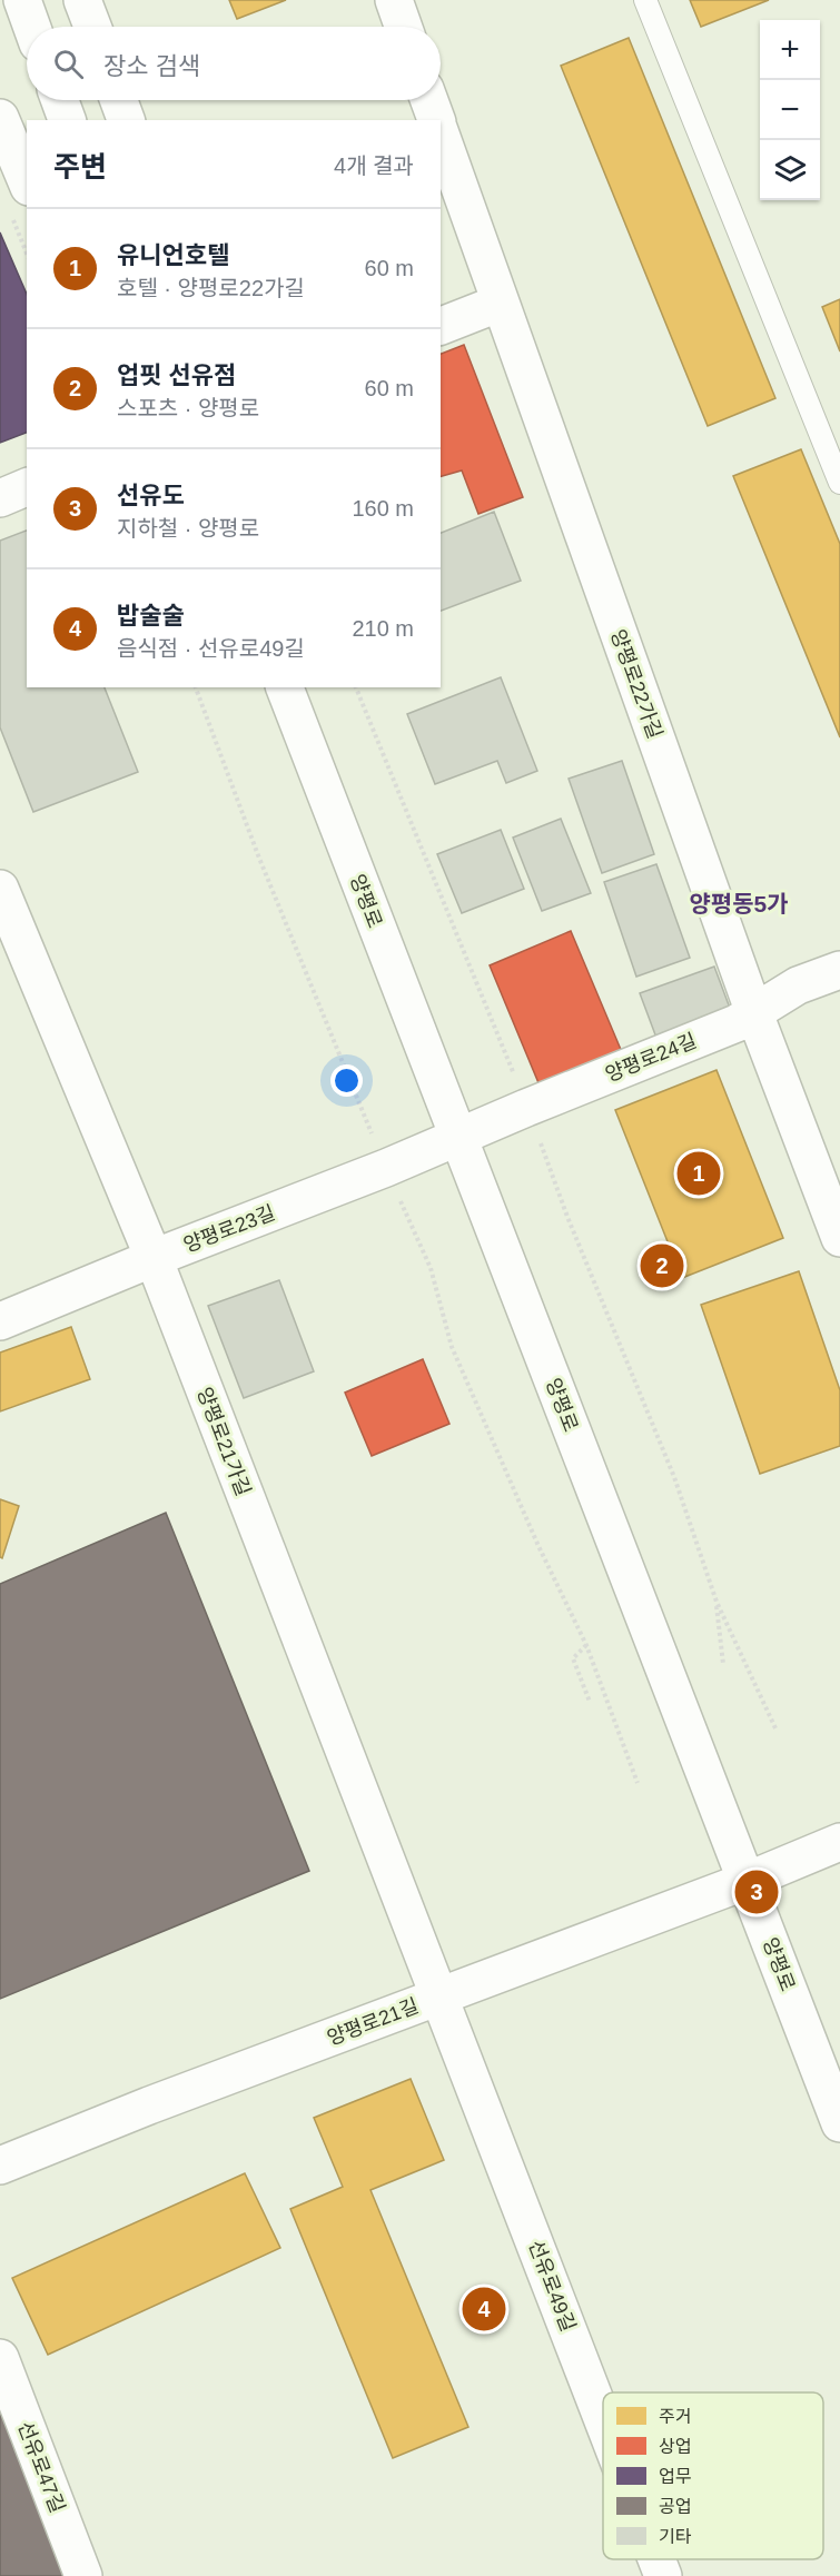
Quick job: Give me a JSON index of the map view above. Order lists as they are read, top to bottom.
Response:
{
  "streets": {
    "street": [
      "양평로22가길",
      "양평로",
      "양평로24길",
      "양평로23길",
      "양평로21가길",
      "양평로21길",
      "선유로49길",
      "선유로47길"
    ]
  },
  "crossings": [
    ["양평로22가길", "양평로24길"],
    ["양평로", "양평로24길"],
    ["양평로", "양평로23길"],
    ["양평로", "양평로21길"],
    ["양평로24길", "양평로23길"],
    ["양평로23길", "양평로21가길"],
    ["양평로21가길", "양평로21길"],
    ["양평로21가길", "선유로49길"],
    ["양평로21길", "선유로49길"]
  ],
  "districts": ["양평동5가"],
  "legend": [
    "주거",
    "상업",
    "업무",
    "공업",
    "기타"
  ],
  "page": {
    "map_buttons": ["+", "−"],
    "search": "장소 검색",
    "heading": ["주변", "4개 결과"],
    "list": [
      {
        "mark": "1",
        "name": "유니언호텔",
        "note": "호텔 · 양평로22가길",
        "value": "60 m"
      },
      {
        "mark": "2",
        "name": "업핏 선유점",
        "note": "스포츠 · 양평로",
        "value": "60 m"
      },
      {
        "mark": "3",
        "name": "선유도",
        "note": "지하철 · 양평로",
        "value": "160 m"
      },
      {
        "mark": "4",
        "name": "밥술술",
        "note": "음식점 · 선유로49길",
        "value": "210 m"
      }
    ],
    "pins": [
      "1",
      "2",
      "3",
      "4"
    ]
  }
}
